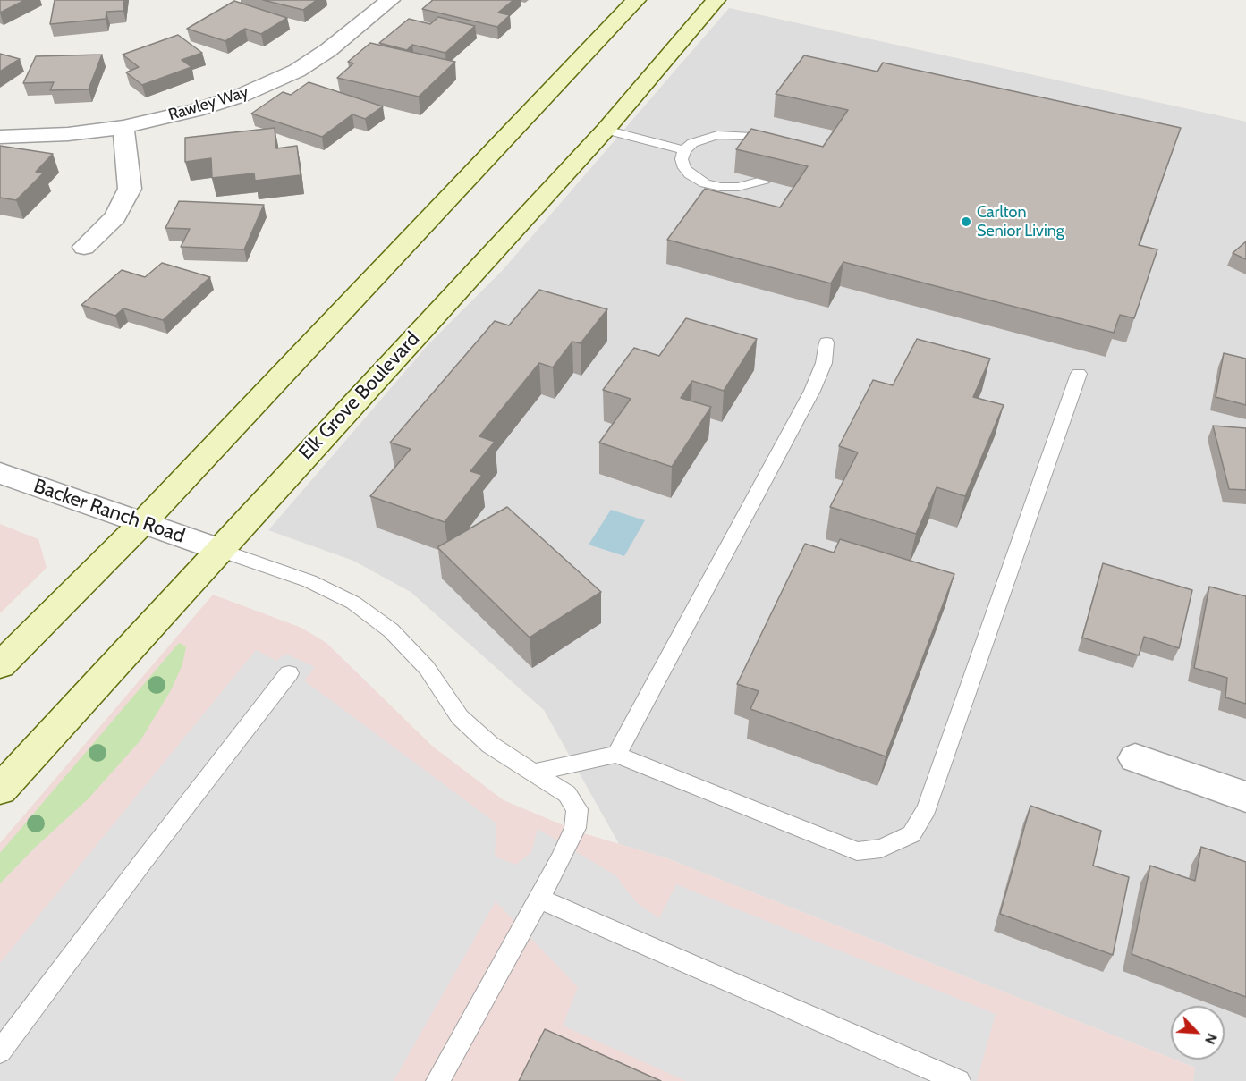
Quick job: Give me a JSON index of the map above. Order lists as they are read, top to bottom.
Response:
{
  "streets": {
    "main road": ["Elk Grove Boulevard"],
    "street": ["Rawley Way", "Backer Ranch Road"]
  },
  "crossings": [
    ["Elk Grove Boulevard", "Backer Ranch Road"]
  ],
  "places": ["Carlton Senior Living"],
  "north": "bottom right"
}
